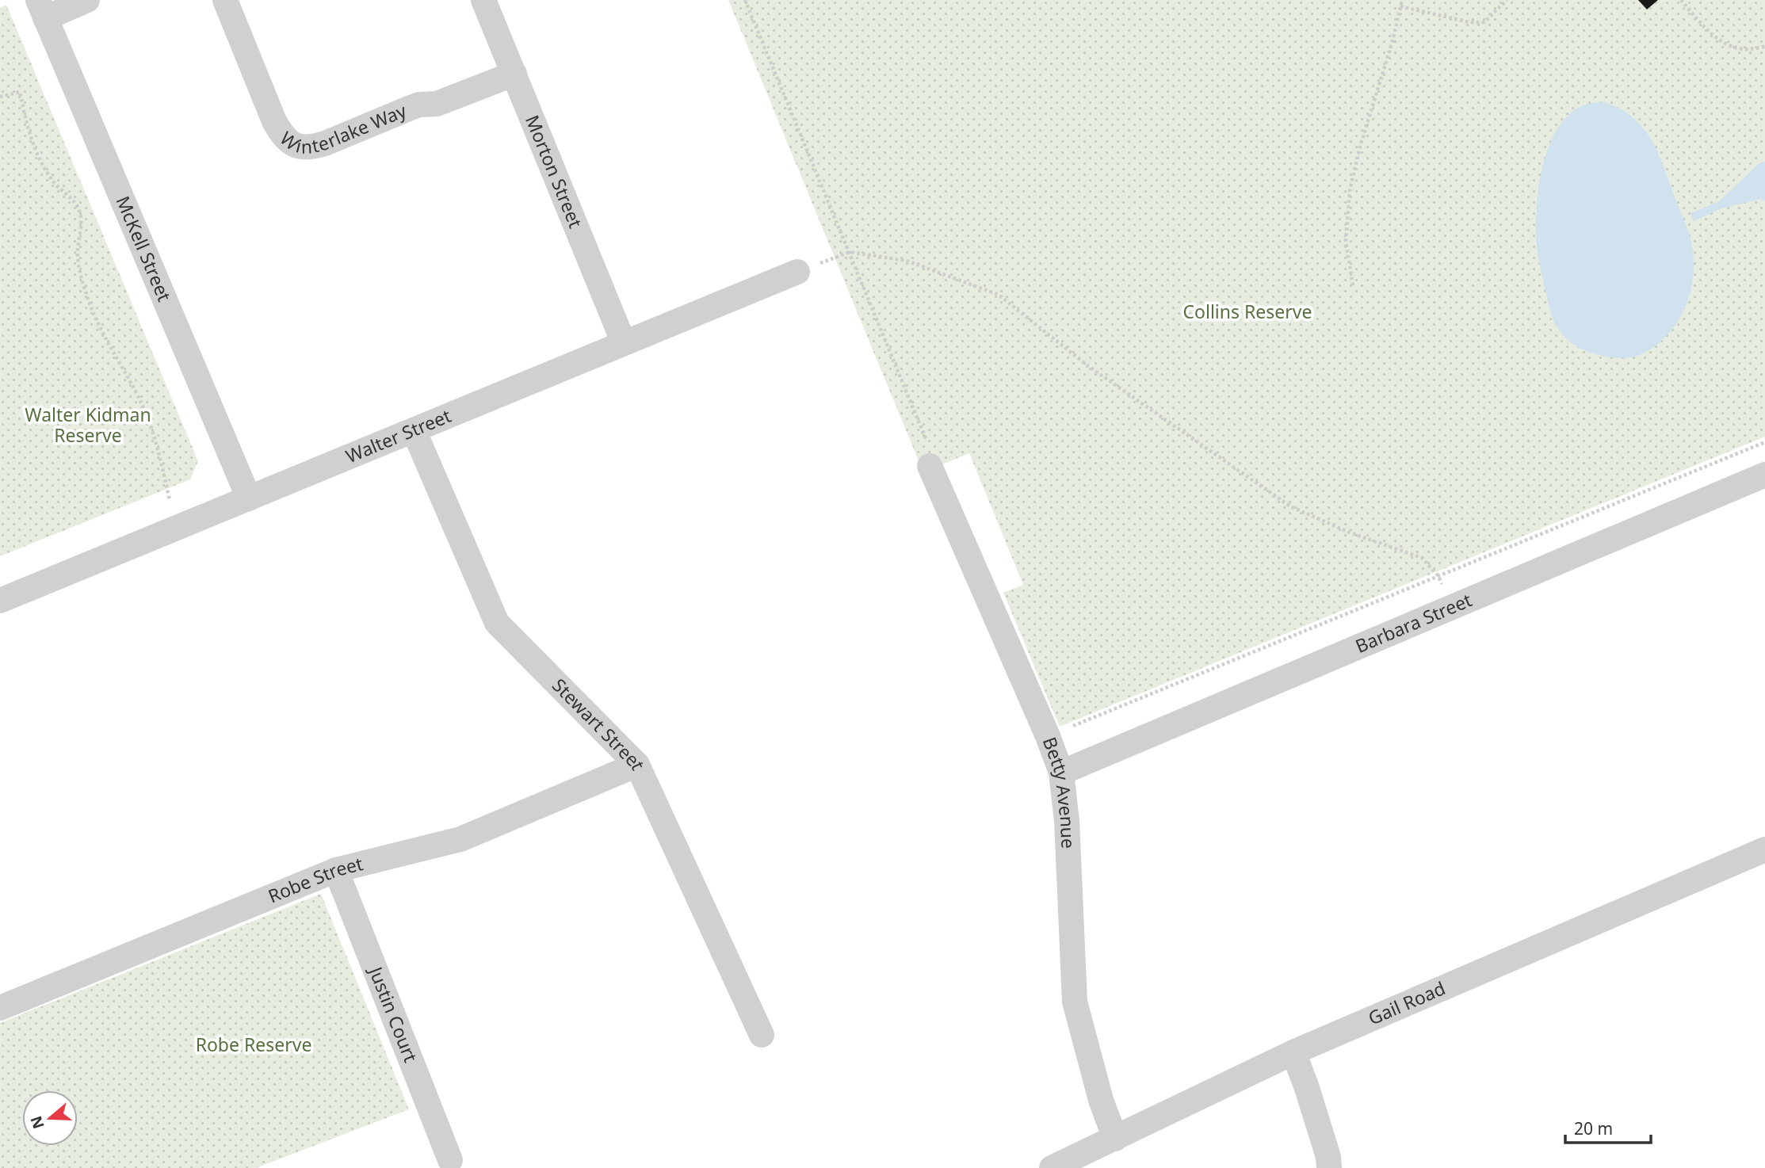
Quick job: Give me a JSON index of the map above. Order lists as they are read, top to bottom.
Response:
{
  "streets": {
    "street": [
      "Winterlake Way",
      "Morton Street",
      "McKell Street",
      "Walter Street",
      "Barbara Street",
      "Stewart Street",
      "Betty Avenue",
      "Robe Street",
      "Gail Road",
      "Justin Court"
    ]
  },
  "crossings": [
    ["Winterlake Way", "Morton Street"],
    ["Morton Street", "Walter Street"],
    ["McKell Street", "Walter Street"],
    ["Walter Street", "Stewart Street"],
    ["Barbara Street", "Betty Avenue"],
    ["Stewart Street", "Robe Street"],
    ["Betty Avenue", "Gail Road"],
    ["Robe Street", "Justin Court"]
  ],
  "parks": ["Collins Reserve", "Walter Kidman Reserve", "Robe Reserve"],
  "scale_bar": "20 m",
  "north": "left"
}
